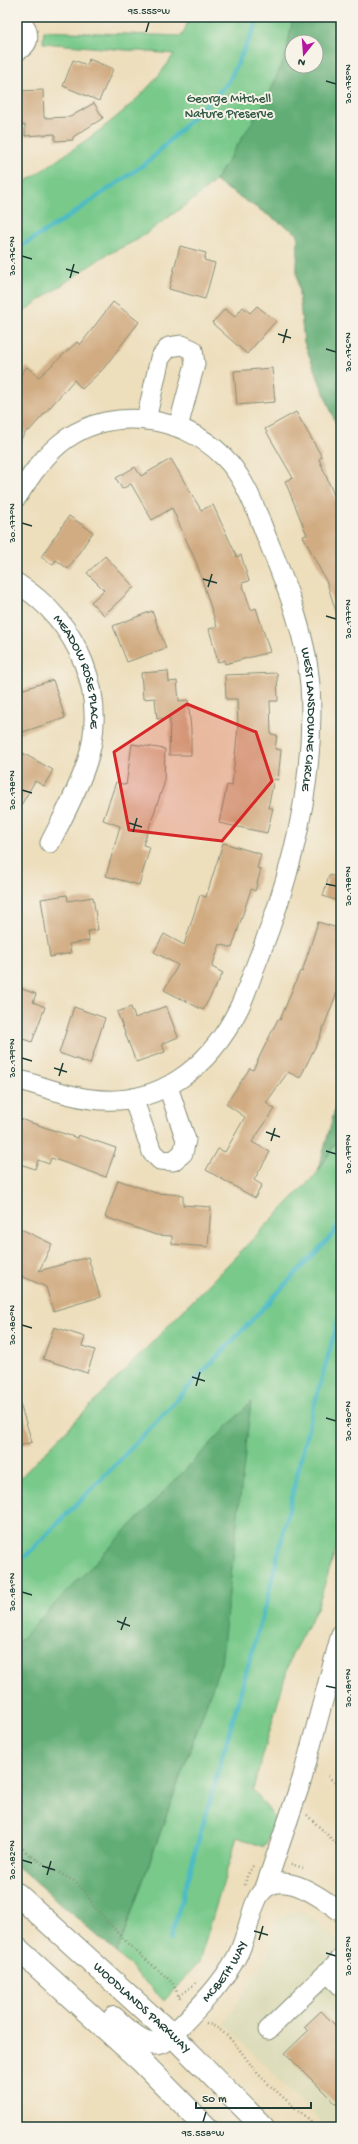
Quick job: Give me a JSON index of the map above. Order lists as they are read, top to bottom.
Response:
{
  "streets": {
    "main road": ["WOODLANDS PARKWAY"],
    "street": ["MEADOW ROSE PLACE", "WEST LANSDOWNE CIRCLE", "MCBETH WAY"]
  },
  "crossings": [
    ["MCBETH WAY", "WOODLANDS PARKWAY"]
  ],
  "parks": ["George Mitchell Nature Preserve"],
  "scale_bar": "50 m",
  "north": "bottom",
  "coordinates": [
    "95.555°W",
    "30.175°N",
    "30.176°N",
    "30.177°N",
    "30.178°N",
    "30.179°N",
    "30.180°N",
    "30.181°N",
    "30.182°N",
    "95.558°W"
  ]
}
